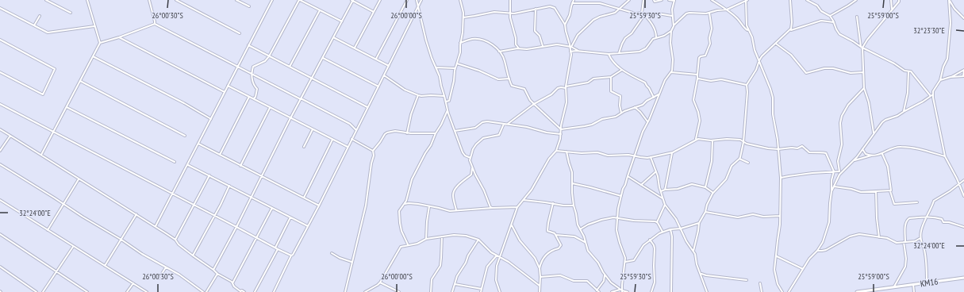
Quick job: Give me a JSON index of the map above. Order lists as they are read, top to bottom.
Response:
{
  "streets": {
    "street": ["KM16"]
  },
  "coordinates": [
    "26°00'30\"S",
    "26°00'00\"S",
    "25°59'30\"S",
    "25°59'00\"S",
    "32°23'30\"E",
    "32°24'00\"E"
  ]
}
